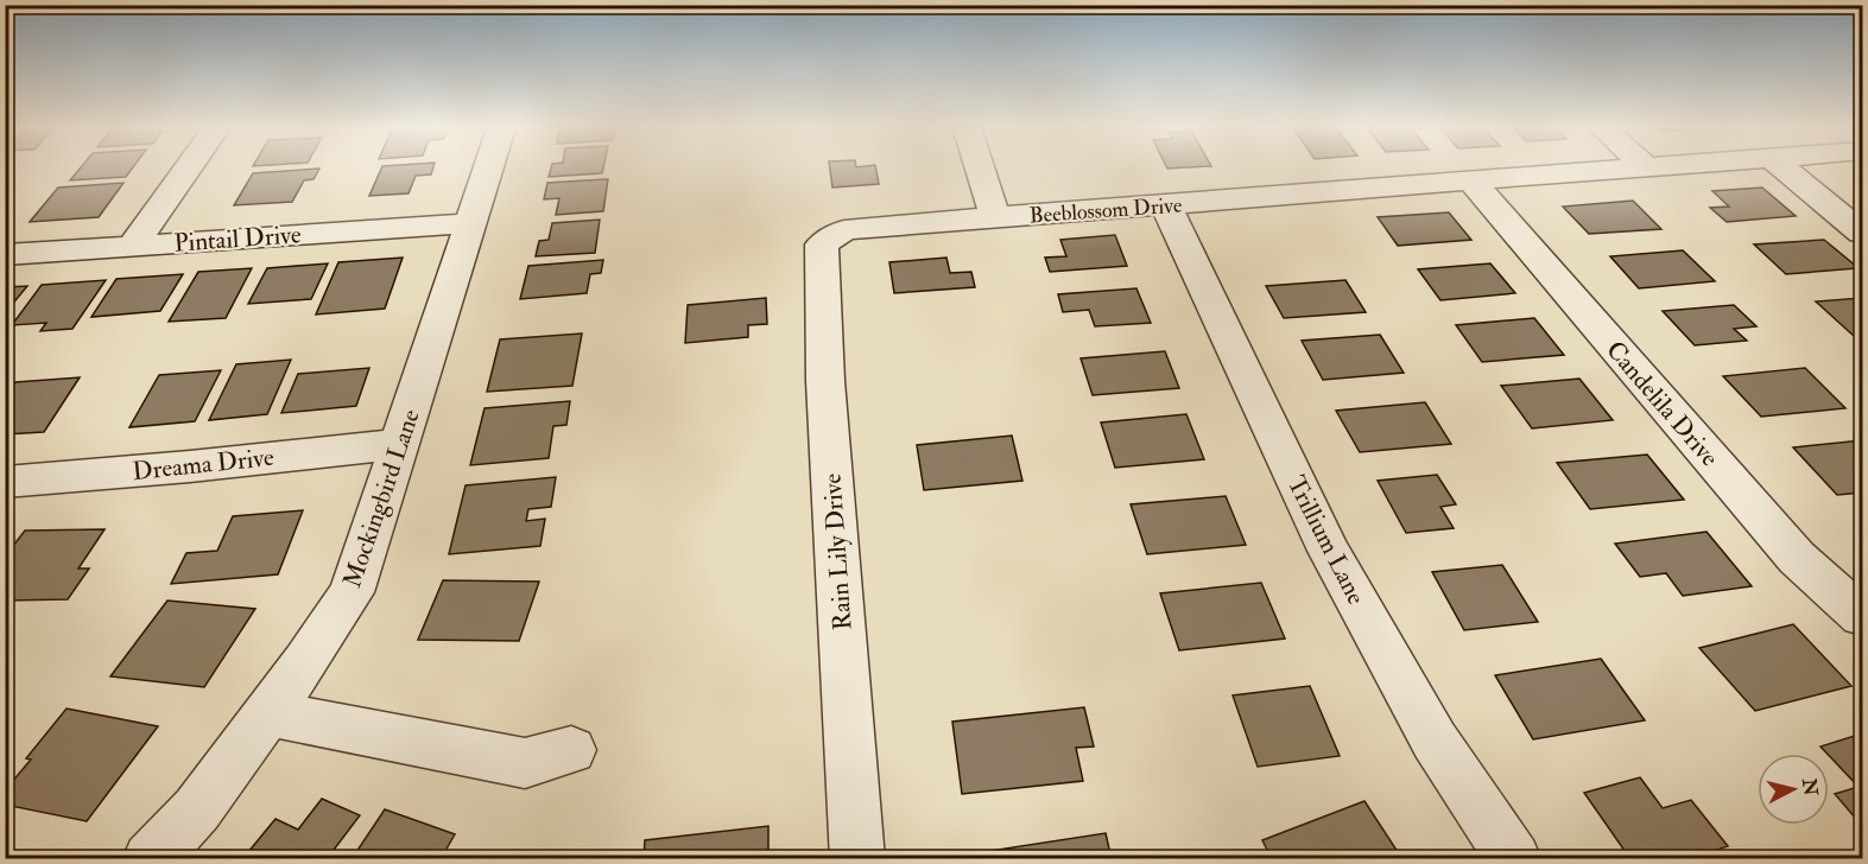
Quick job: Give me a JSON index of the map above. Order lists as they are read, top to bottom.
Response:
{
  "streets": {
    "street": [
      "Beeblossom Drive",
      "Pintail Drive",
      "Candelila Drive",
      "Dreama Drive",
      "Mockingbird Lane",
      "Trillium Lane",
      "Rain Lily Drive"
    ]
  },
  "crossings": [
    ["Beeblossom Drive", "Candelila Drive"],
    ["Beeblossom Drive", "Trillium Lane"],
    ["Beeblossom Drive", "Rain Lily Drive"],
    ["Pintail Drive", "Mockingbird Lane"],
    ["Dreama Drive", "Mockingbird Lane"]
  ],
  "north": "right"
}
